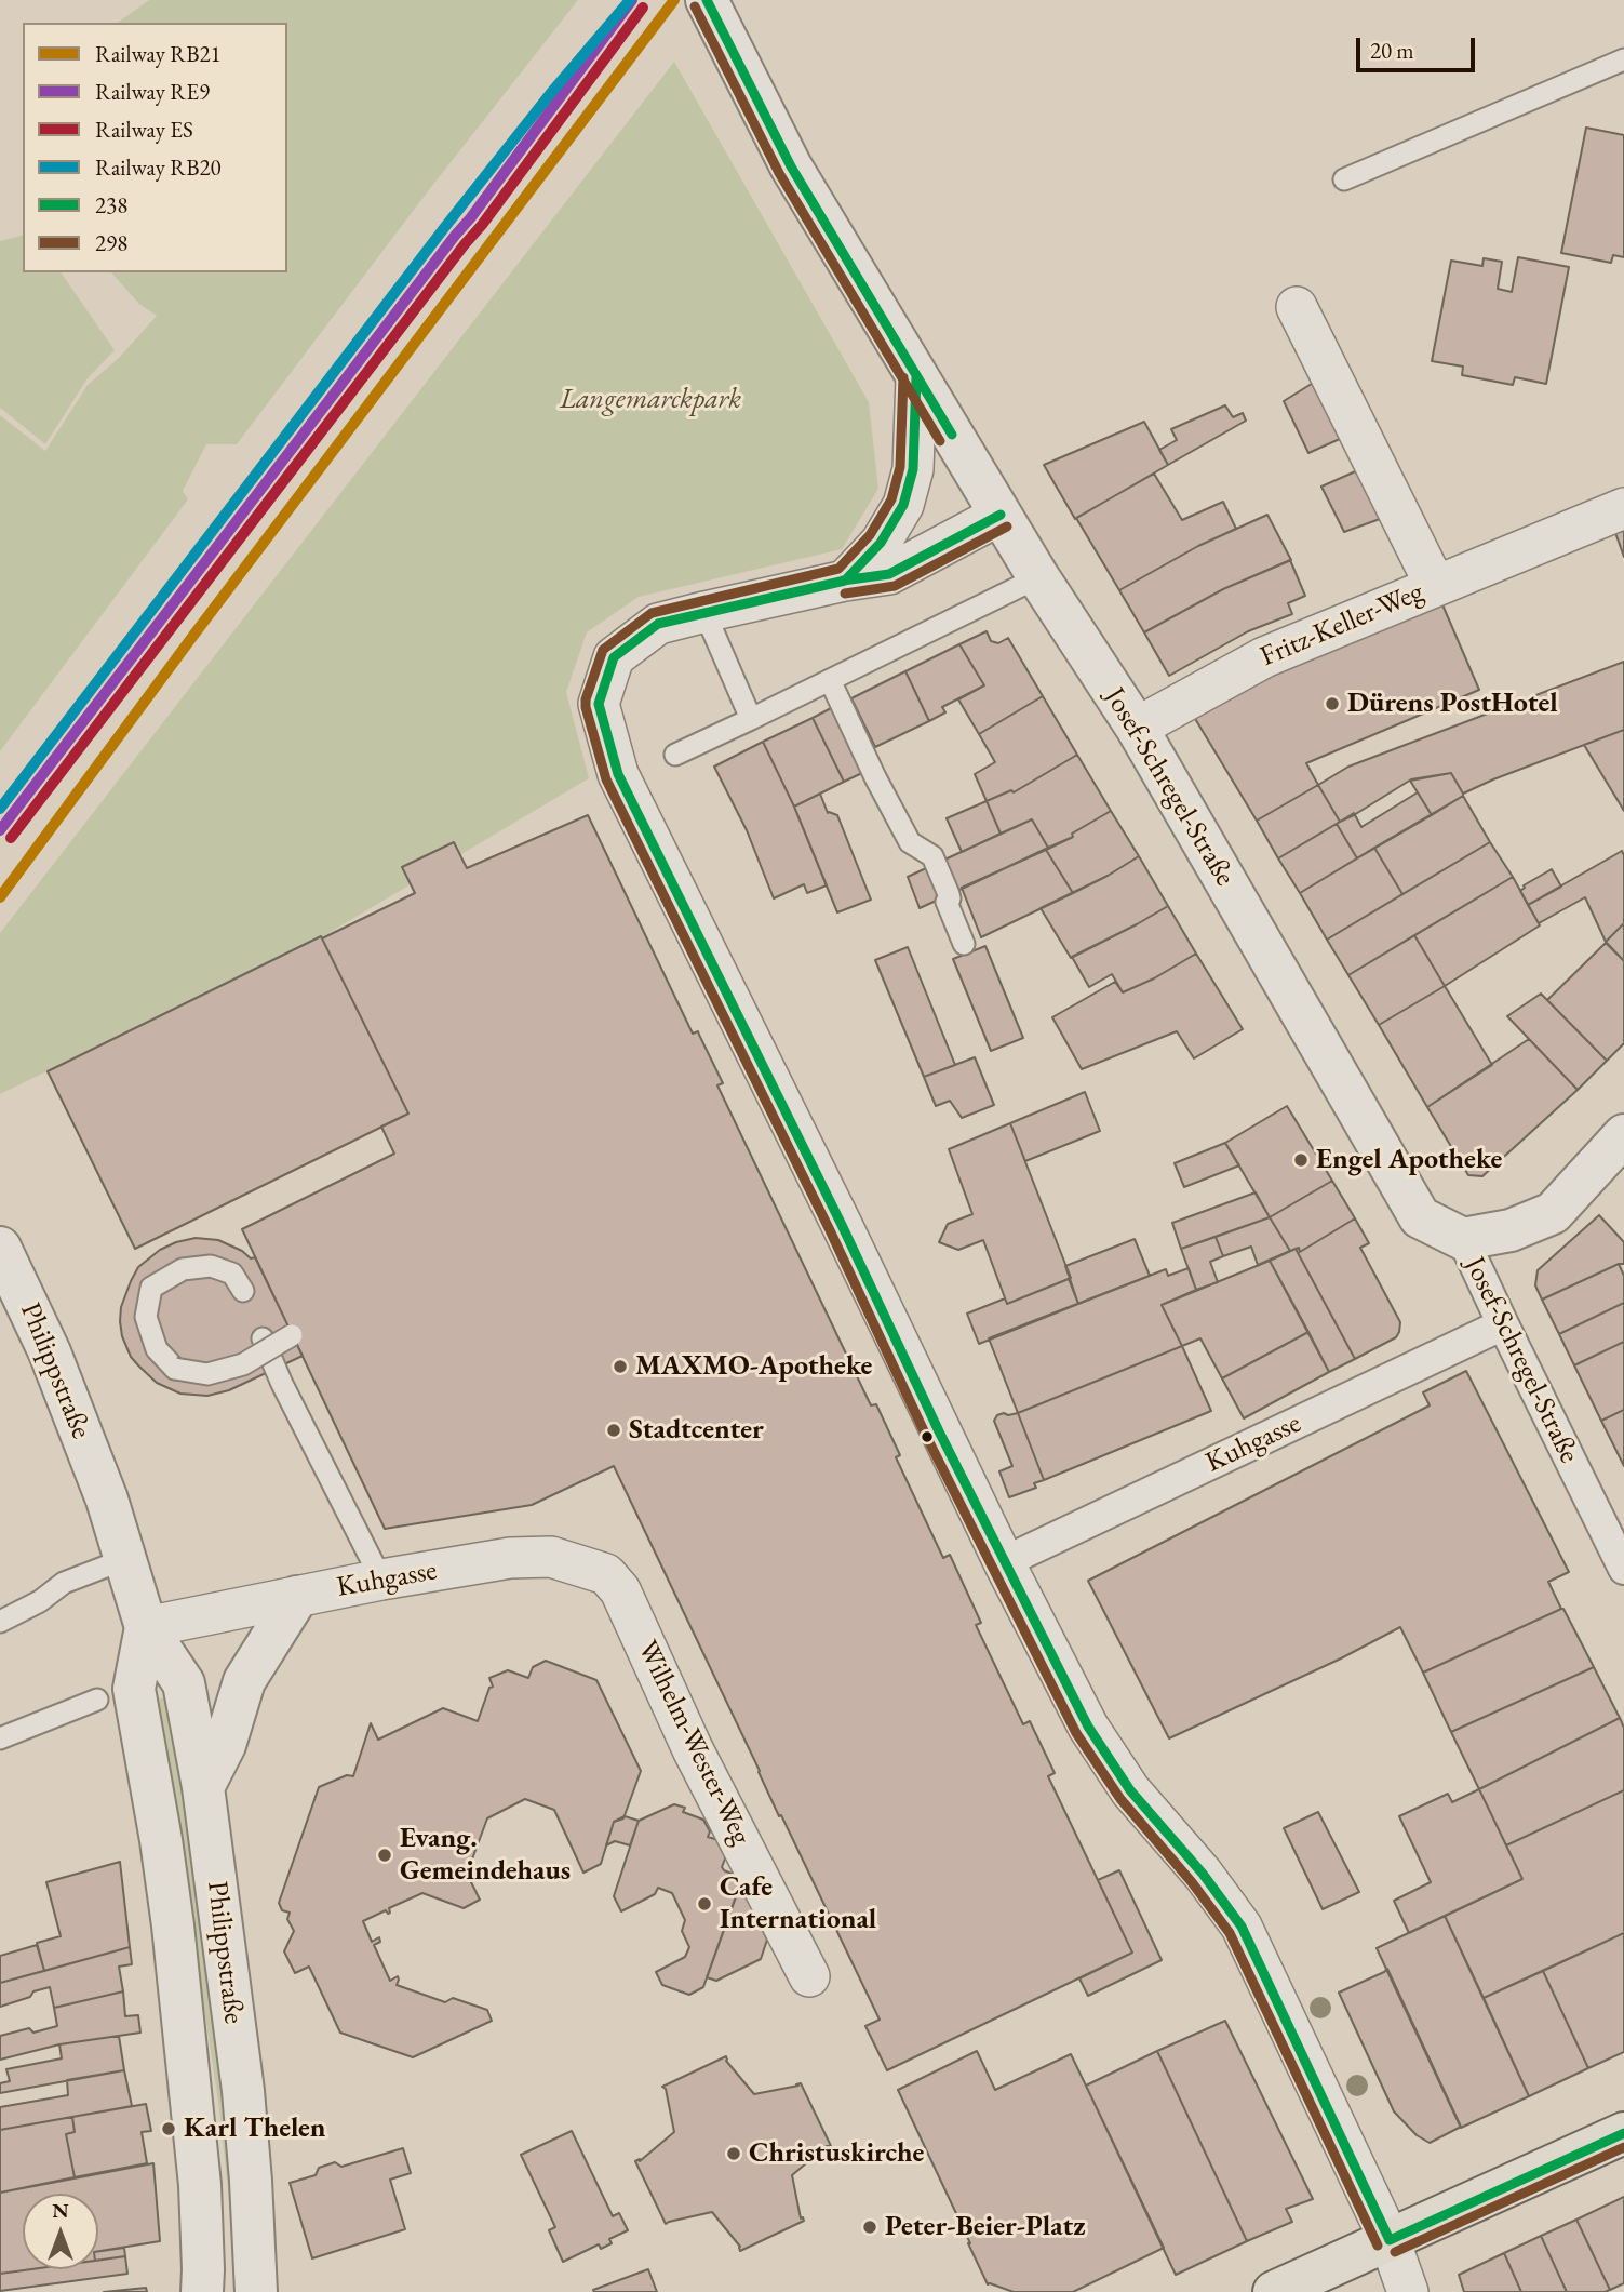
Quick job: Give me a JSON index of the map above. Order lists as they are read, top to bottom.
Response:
{
  "streets": {
    "street": [
      "Fritz-Keller-Weg",
      "Josef-Schregel-Straße",
      "Philippstraße",
      "Kuhgasse",
      "Wilhelm-Wester-Weg"
    ]
  },
  "crossings": [
    ["Fritz-Keller-Weg", "Josef-Schregel-Straße"],
    ["Josef-Schregel-Straße", "Kuhgasse"],
    ["Philippstraße", "Kuhgasse"],
    ["Kuhgasse", "Wilhelm-Wester-Weg"]
  ],
  "parks": ["Langemarckpark"],
  "places": [
    "Dürens PostHotel",
    "Engel Apotheke",
    "MAXMO-Apotheke",
    "Stadtcenter",
    "Evang. Gemeindehaus",
    "Cafe International",
    "Karl Thelen",
    "Christuskirche",
    "Peter-Beier-Platz"
  ],
  "lines": [
    "rail line RB21",
    "rail line RE9",
    "rail line RB20",
    "transit line 238",
    "transit line 298",
    "rail line ES"
  ],
  "legend": [
    "Railway RB21",
    "Railway RE9",
    "Railway ES",
    "Railway RB20",
    "238",
    "298"
  ],
  "scale_bar": "20 m",
  "north": "top"
}
